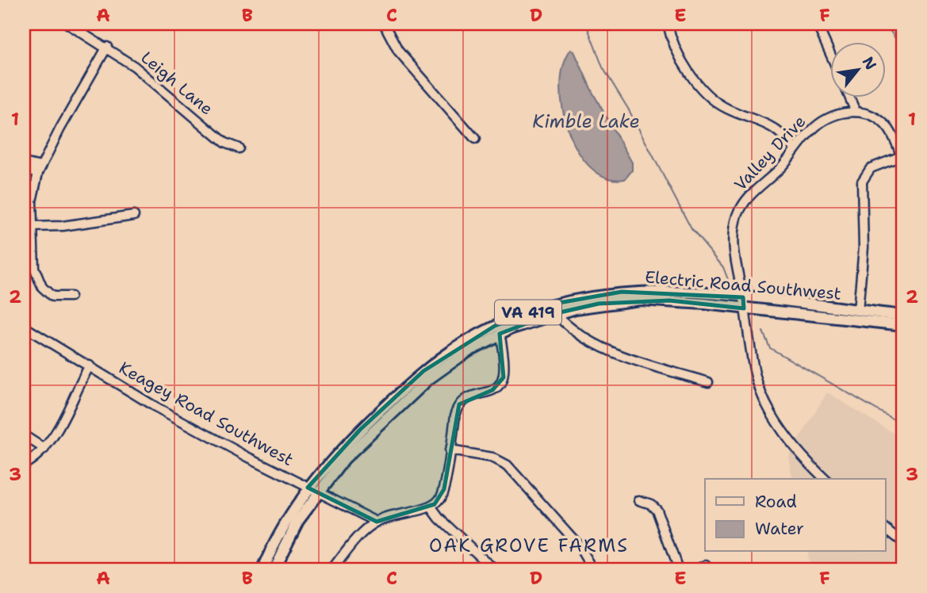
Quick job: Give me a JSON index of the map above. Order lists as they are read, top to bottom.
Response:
{
  "streets": {
    "main road": ["Electric Road Southwest", "VA 419"],
    "street": ["Leigh Lane", "Valley Drive", "Keagey Road Southwest"]
  },
  "crossings": [
    ["Valley Drive", "Electric Road Southwest"],
    ["Electric Road Southwest", "Keagey Road Southwest"]
  ],
  "districts": ["OAK GROVE FARMS"],
  "water": ["Kimble Lake"],
  "legend": ["Road", "Water"],
  "north": "top right",
  "grid": {
    "columns": [
      "A",
      "B",
      "C",
      "D",
      "E",
      "F"
    ],
    "rows": ["1", "2", "3"]
  }
}
